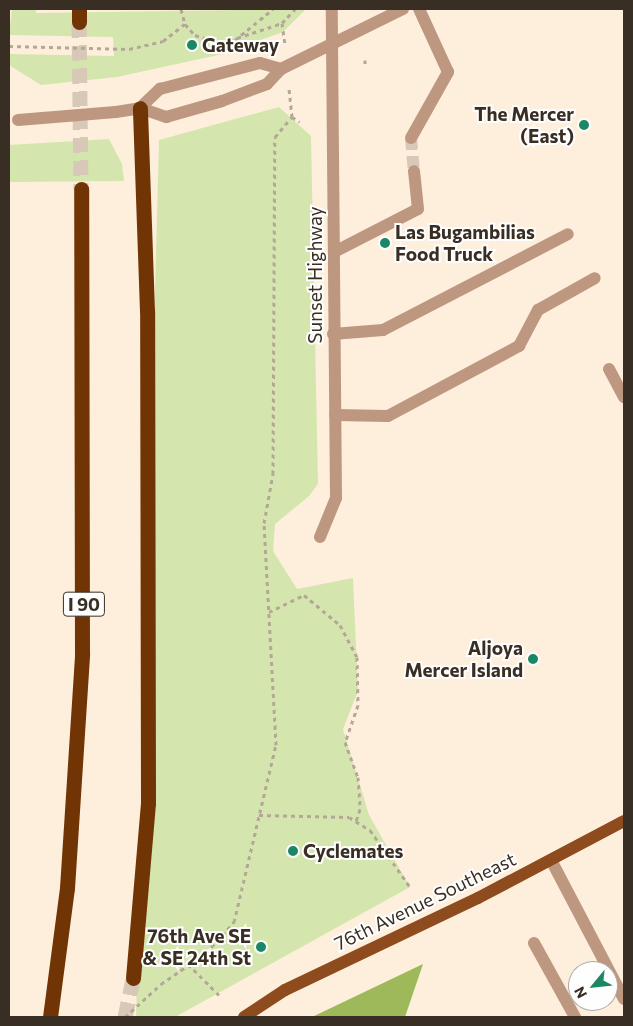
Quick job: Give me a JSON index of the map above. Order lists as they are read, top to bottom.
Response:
{
  "streets": {
    "highway": ["I 90"],
    "main road": ["76th Avenue Southeast"],
    "street": ["Sunset Highway"]
  },
  "places": [
    "Gateway",
    "The Mercer (East)",
    "Las Bugambilias Food Truck",
    "Aljoya Mercer Island",
    "Cyclemates",
    "76th Ave SE & SE 24th St"
  ],
  "north": "bottom left"
}
